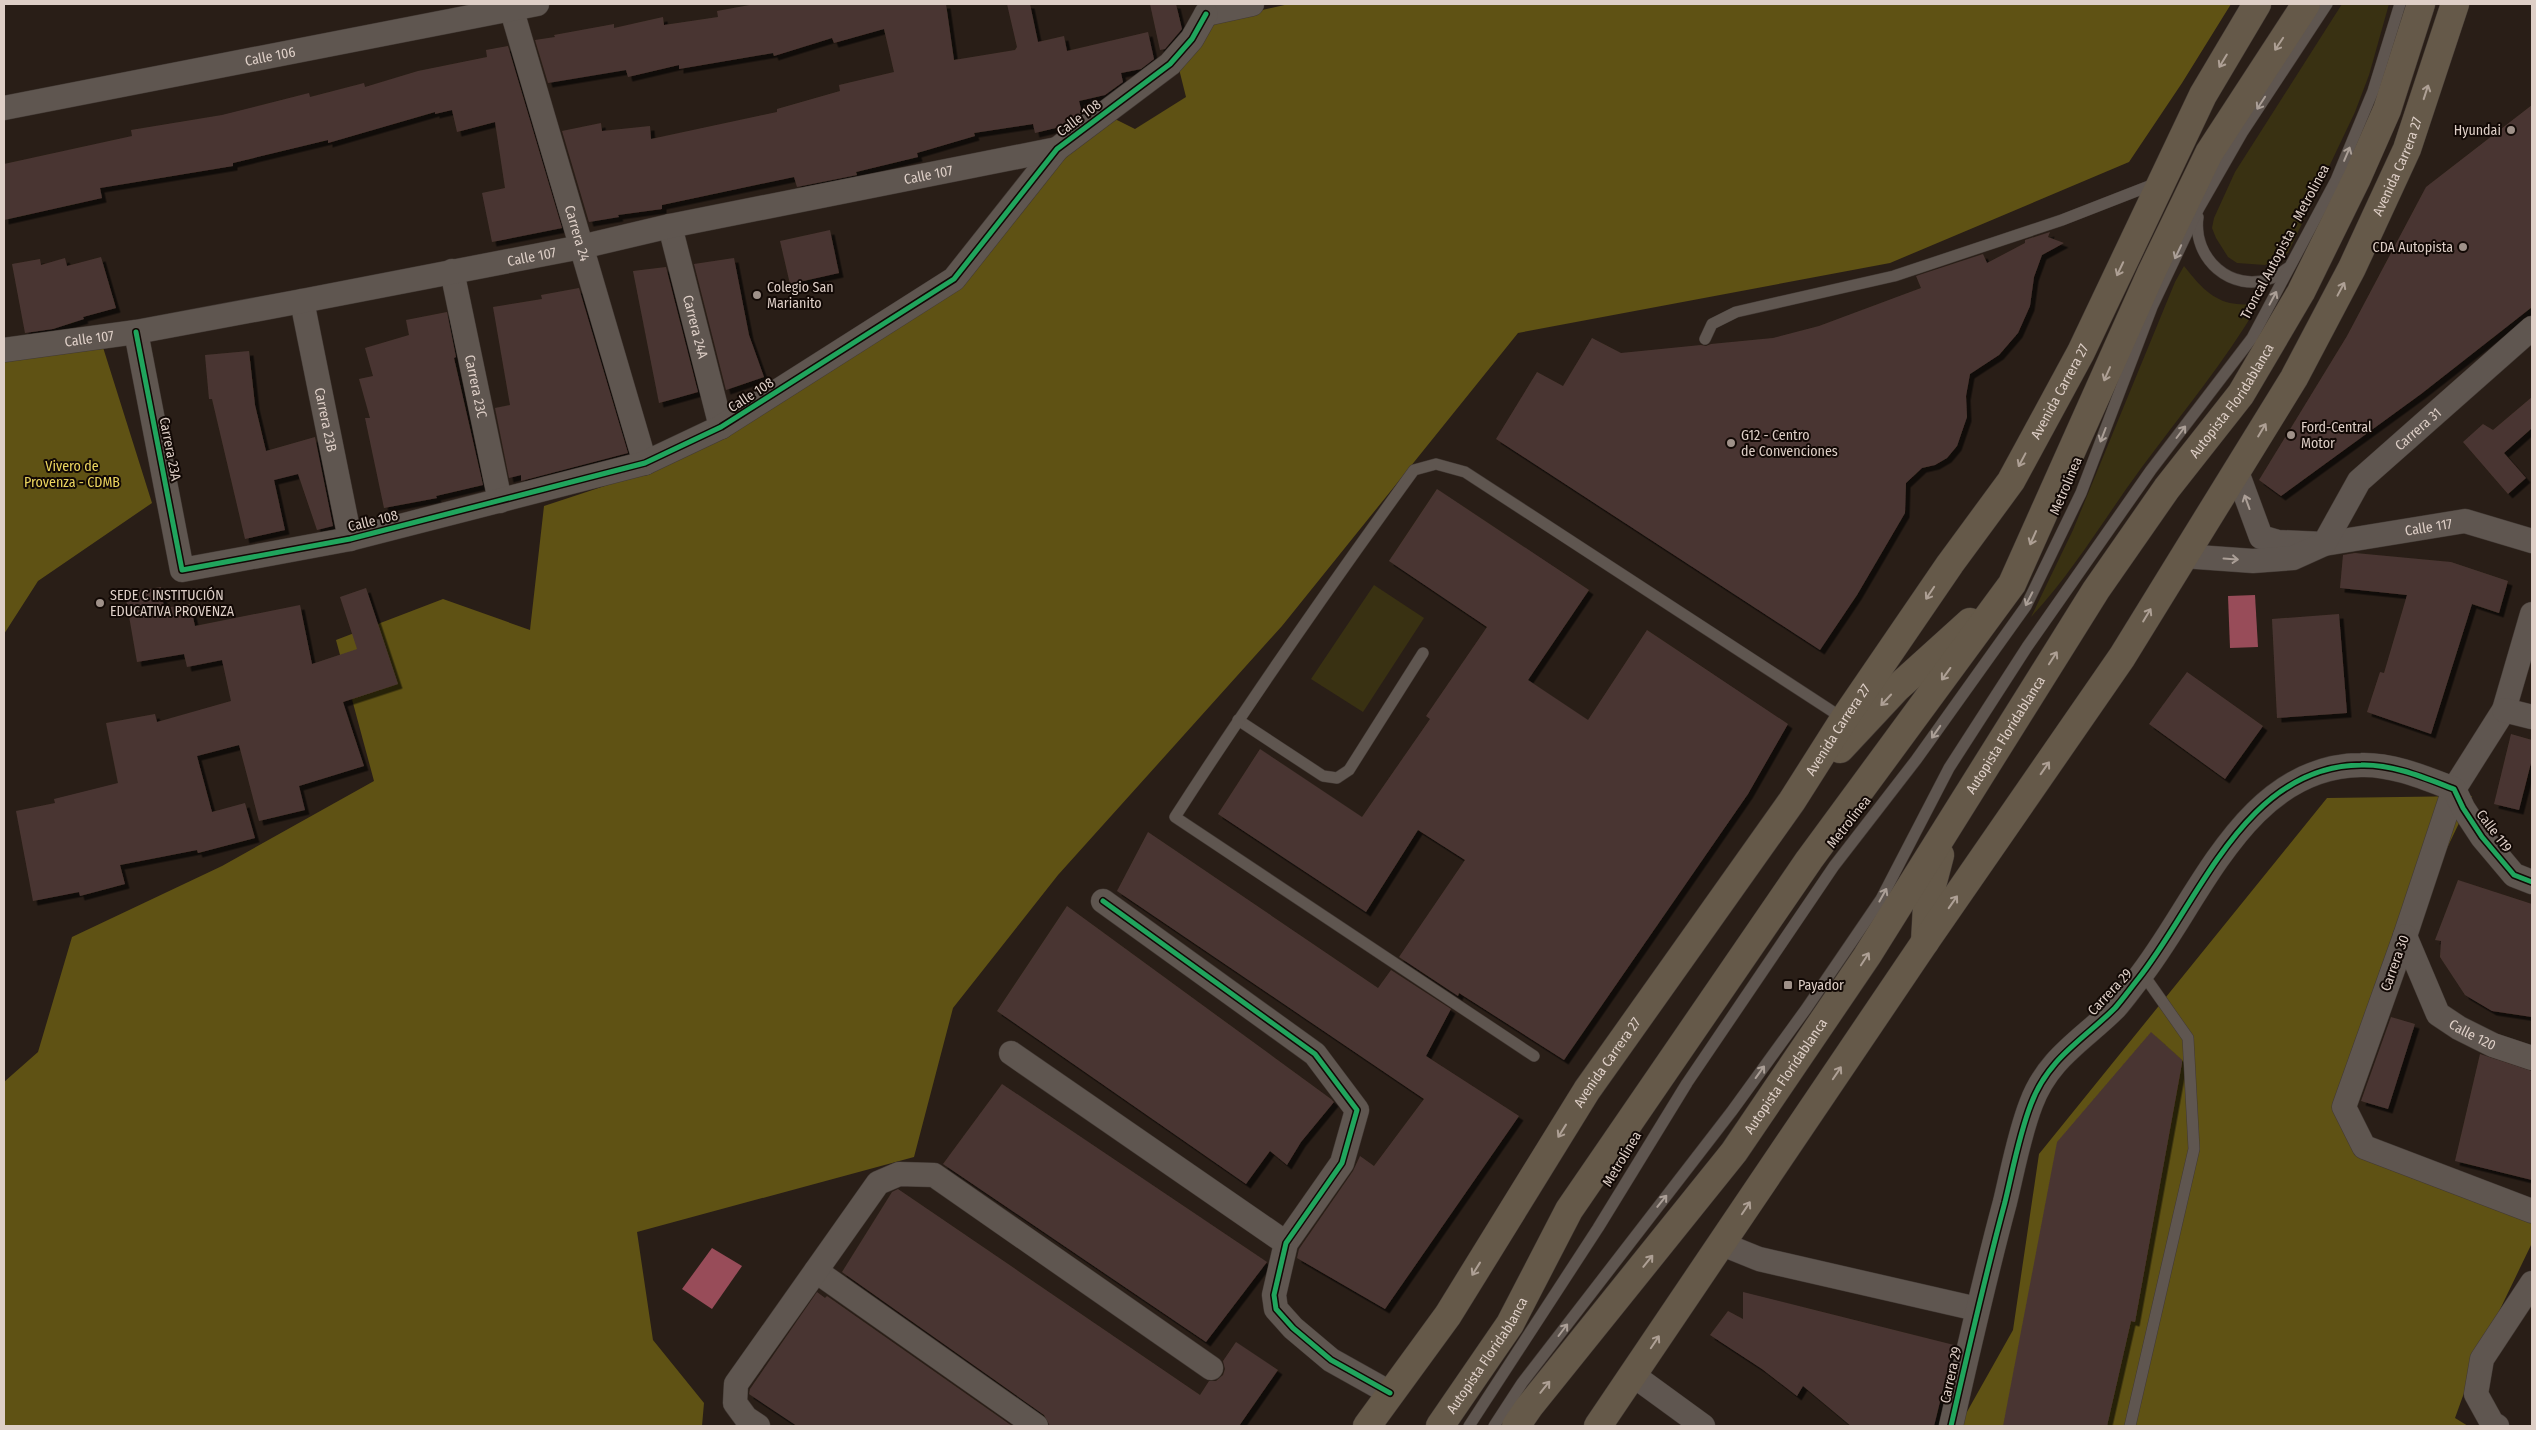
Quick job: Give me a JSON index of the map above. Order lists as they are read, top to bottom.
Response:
{
  "streets": {
    "highway": ["Avenida Carrera 27", "Autopista Floridablanca"],
    "street": [
      "Calle 106",
      "Calle 108",
      "Calle 107",
      "Carrera 24",
      "Carrera 24A",
      "Carrera 23C",
      "Carrera 23B",
      "Carrera 31",
      "Carrera 23A",
      "Calle 117",
      "Calle 119",
      "Carrera 30",
      "Carrera 29",
      "Calle 120"
    ],
    "lane": ["Troncal Autopista - Metrolinea", "Metrolínea"]
  },
  "crossings": [
    ["Calle 106", "Carrera 24"],
    ["Calle 108", "Calle 107"],
    ["Calle 108", "Carrera 24"],
    ["Calle 108", "Carrera 24A"],
    ["Calle 108", "Carrera 23C"],
    ["Calle 108", "Carrera 23B"],
    ["Calle 108", "Carrera 23A"],
    ["Calle 107", "Carrera 24"],
    ["Calle 107", "Carrera 24A"],
    ["Calle 107", "Carrera 23C"],
    ["Calle 107", "Carrera 23B"],
    ["Calle 107", "Carrera 23A"],
    ["Carrera 31", "Calle 117"],
    ["Calle 119", "Carrera 30"],
    ["Calle 119", "Carrera 29"],
    ["Carrera 30", "Carrera 29"],
    ["Carrera 30", "Calle 120"]
  ],
  "one_way": ["Troncal Autopista - Metrolinea", "Metrolínea"],
  "parks": ["Vivero de Provenza - CDMB"],
  "places": {
    "other": [
      "Hyundai",
      "CDA Autopista",
      "Colegio San Marianito",
      "Ford-Central Motor",
      "G12 - Centro de Convenciones",
      "SEDE C INSTITUCIÓN EDUCATIVA PROVENZA"
    ],
    "transit": ["Payador"]
  }
}
